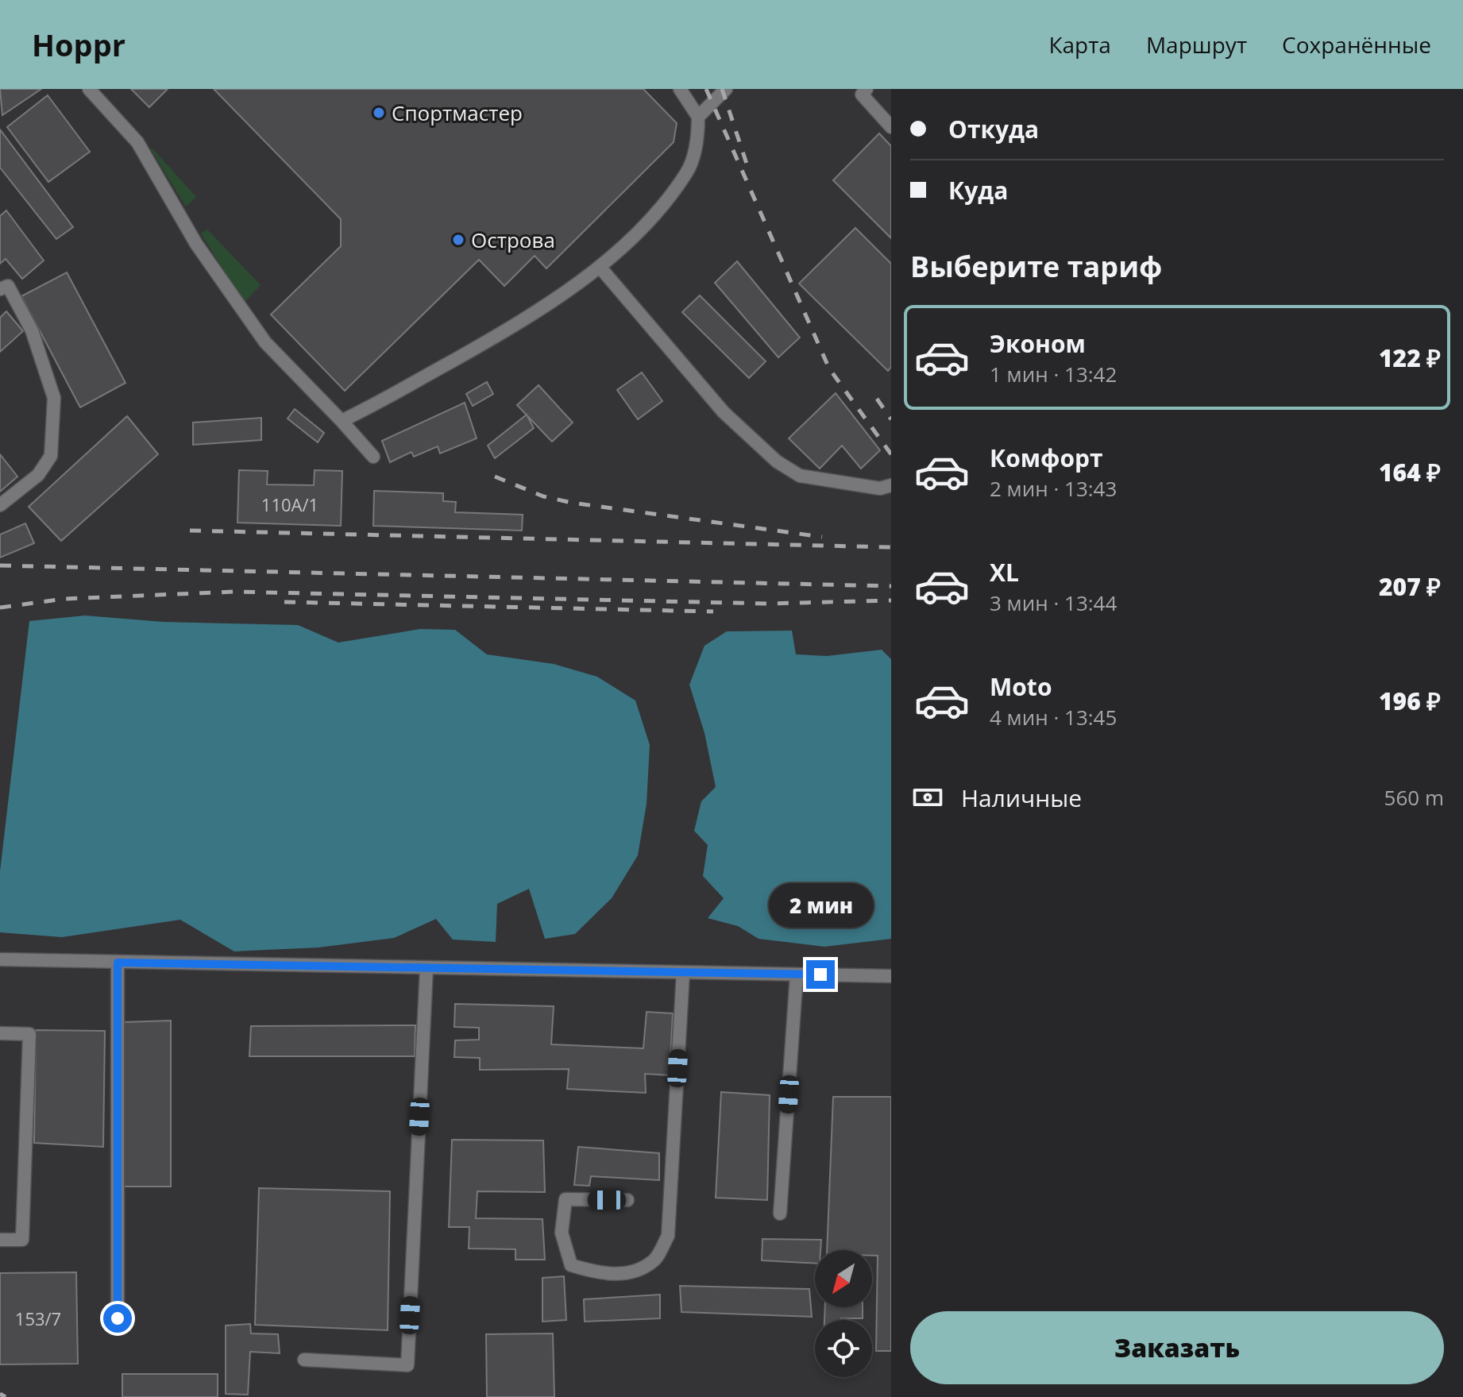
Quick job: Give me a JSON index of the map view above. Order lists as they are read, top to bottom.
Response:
{
  "places": ["Спортмастер", "Острова"],
  "house_numbers": ["110А/1", "153/7"],
  "north": "bottom left",
  "page": {
    "header": "Hoppr",
    "nav": ["Карта", "Маршрут", "Сохранённые"],
    "banner": ["Откуда", "Куда"],
    "heading": "Выберите тариф",
    "list": [
      {
        "name": "Эконом",
        "note": "1 мин · 13:42",
        "value": "122 ₽"
      },
      {
        "name": "Комфорт",
        "note": "2 мин · 13:43",
        "value": "164 ₽"
      },
      {
        "name": "XL",
        "note": "3 мин · 13:44",
        "value": "207 ₽"
      },
      {
        "name": "Moto",
        "note": "4 мин · 13:45",
        "value": "196 ₽"
      }
    ],
    "pay": ["Наличные", "560 m"],
    "bubble": "2 мин",
    "buttons": "Заказать"
  }
}
